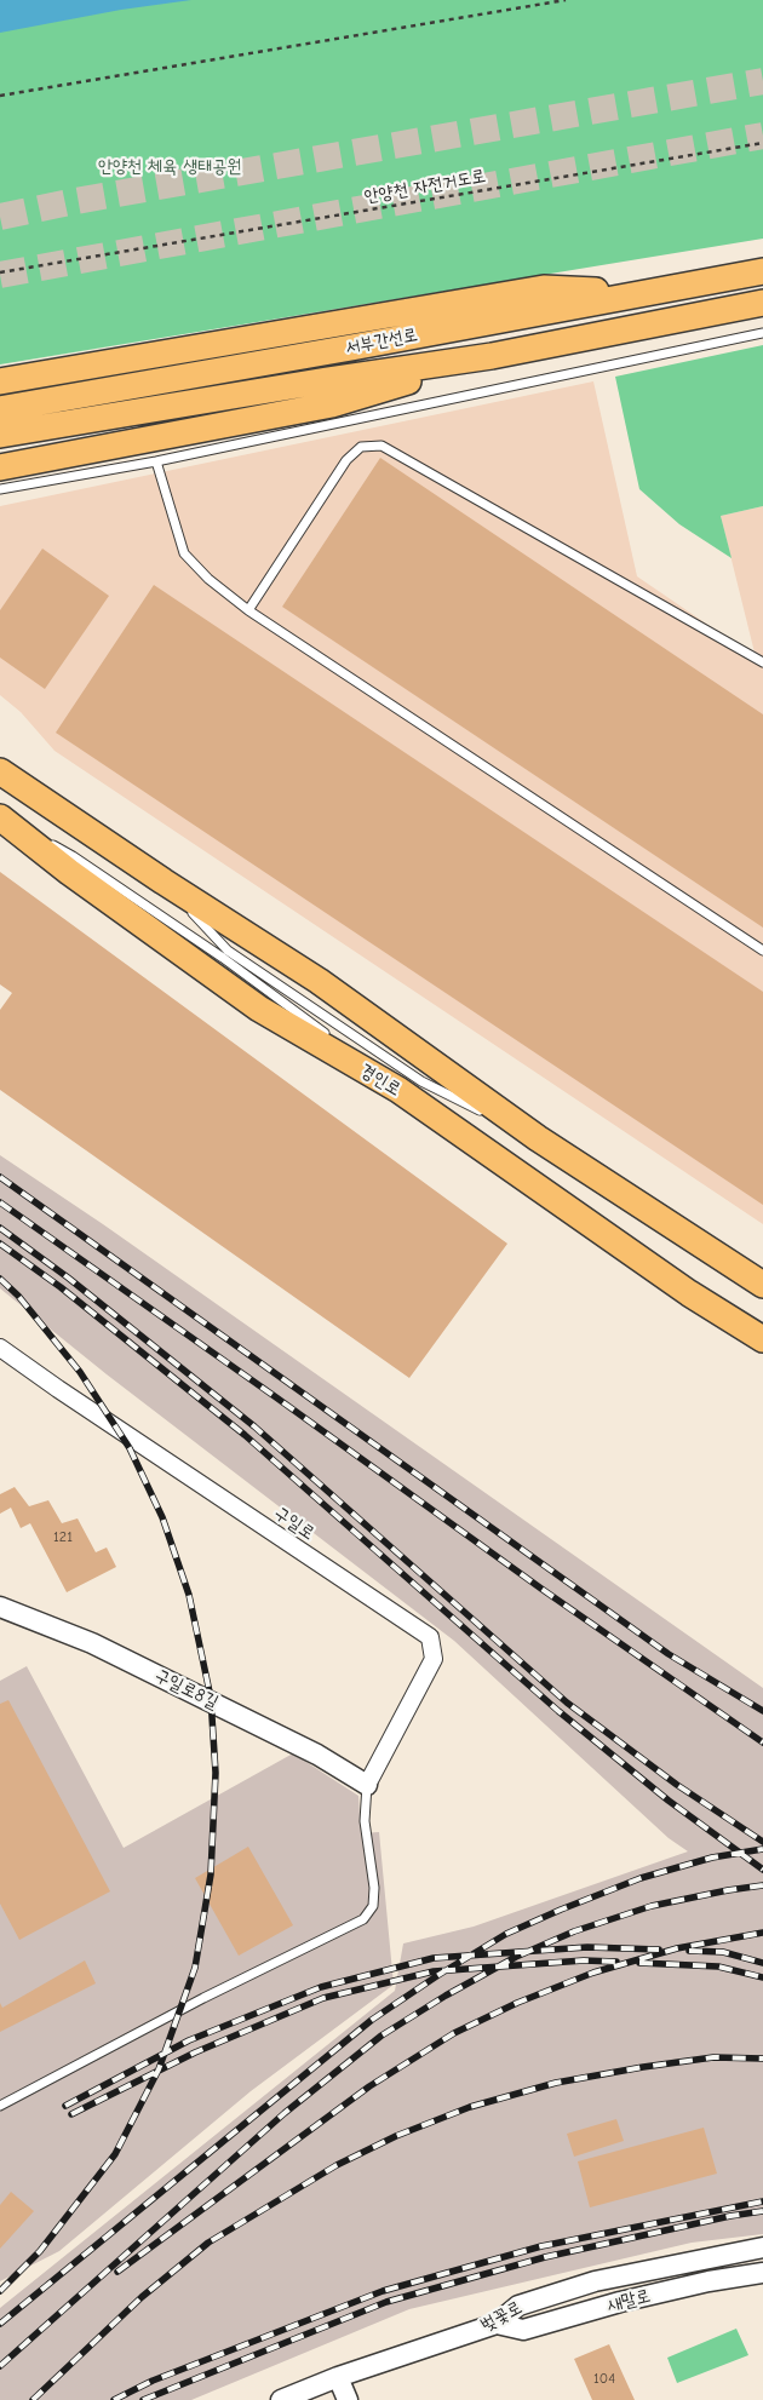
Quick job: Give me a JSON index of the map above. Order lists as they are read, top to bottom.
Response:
{
  "streets": {
    "main road": ["서부간선로", "경인로"],
    "street": [
      "구일로",
      "구일로8길",
      "새말로",
      "벚꽃로"
    ],
    "path": ["안양천 자전거도로"]
  },
  "crossings": [
    ["구일로", "구일로8길"],
    ["새말로", "벚꽃로"]
  ],
  "parks": ["안양천 체육 생태공원"],
  "house_numbers": ["121", "104"]
}
